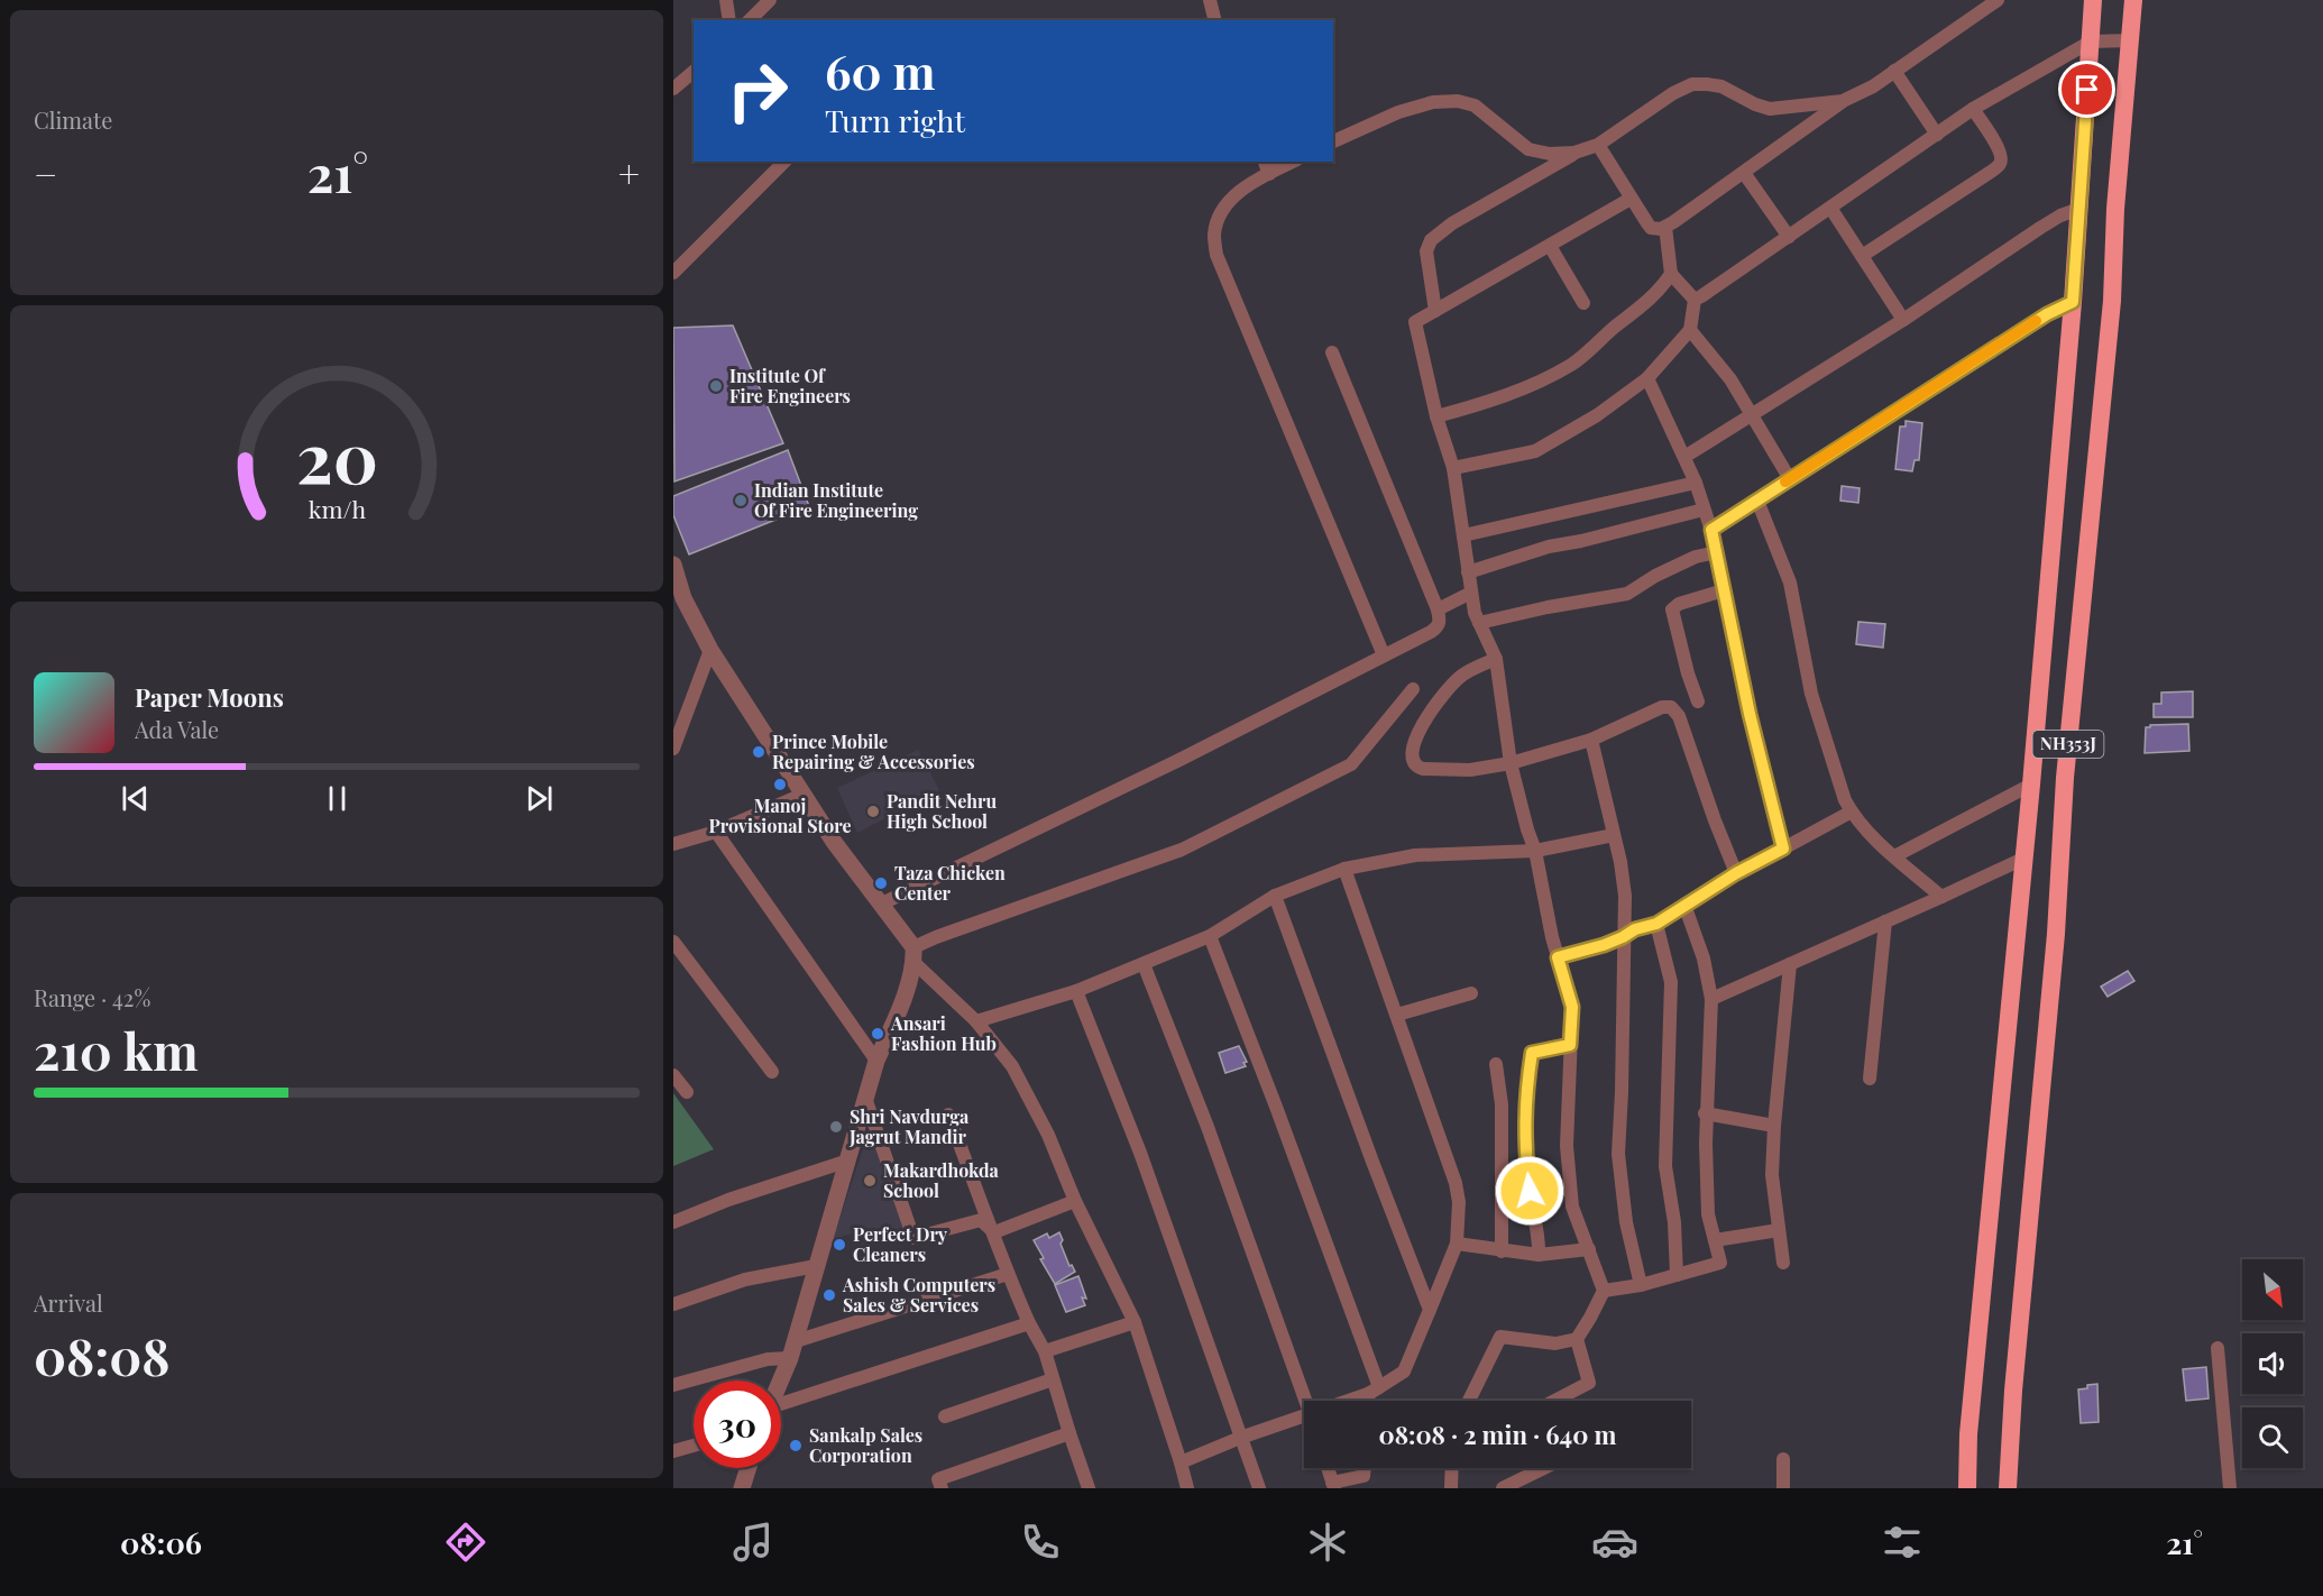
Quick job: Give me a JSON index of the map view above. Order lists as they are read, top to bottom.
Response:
{
  "streets": {
    "highway": ["NH353J"]
  },
  "places": [
    "Institute Of Fire Engineers",
    "Indian Institute Of Fire Engineering",
    "Prince Mobile Repairing & Accessories",
    "Manoj Provisional Store",
    "Pandit Nehru High School",
    "Taza Chicken Center",
    "Ansari Fashion Hub",
    "Shri Navdurga Jagrut Mandir",
    "Makardhokda School",
    "Perfect Dry Cleaners",
    "Ashish Computers Sales & Services",
    "Sankalp Sales Corporation"
  ],
  "north": "bottom right",
  "page": {
    "tile": [
      "Climate",
      ["Range · 42%", "210 km"],
      ["Arrival", "08:08"]
    ],
    "turn": ["60 m", "Turn right"],
    "heat": ["−", "21°", "+"],
    "song": ["Paper Moons", "Ada Vale"],
    "limit": "30",
    "trip": "08:08 · 2 min · 640 m",
    "tabs": ["08:06", "21°"],
    "gauge": ["20", "km/h"]
  }
}
